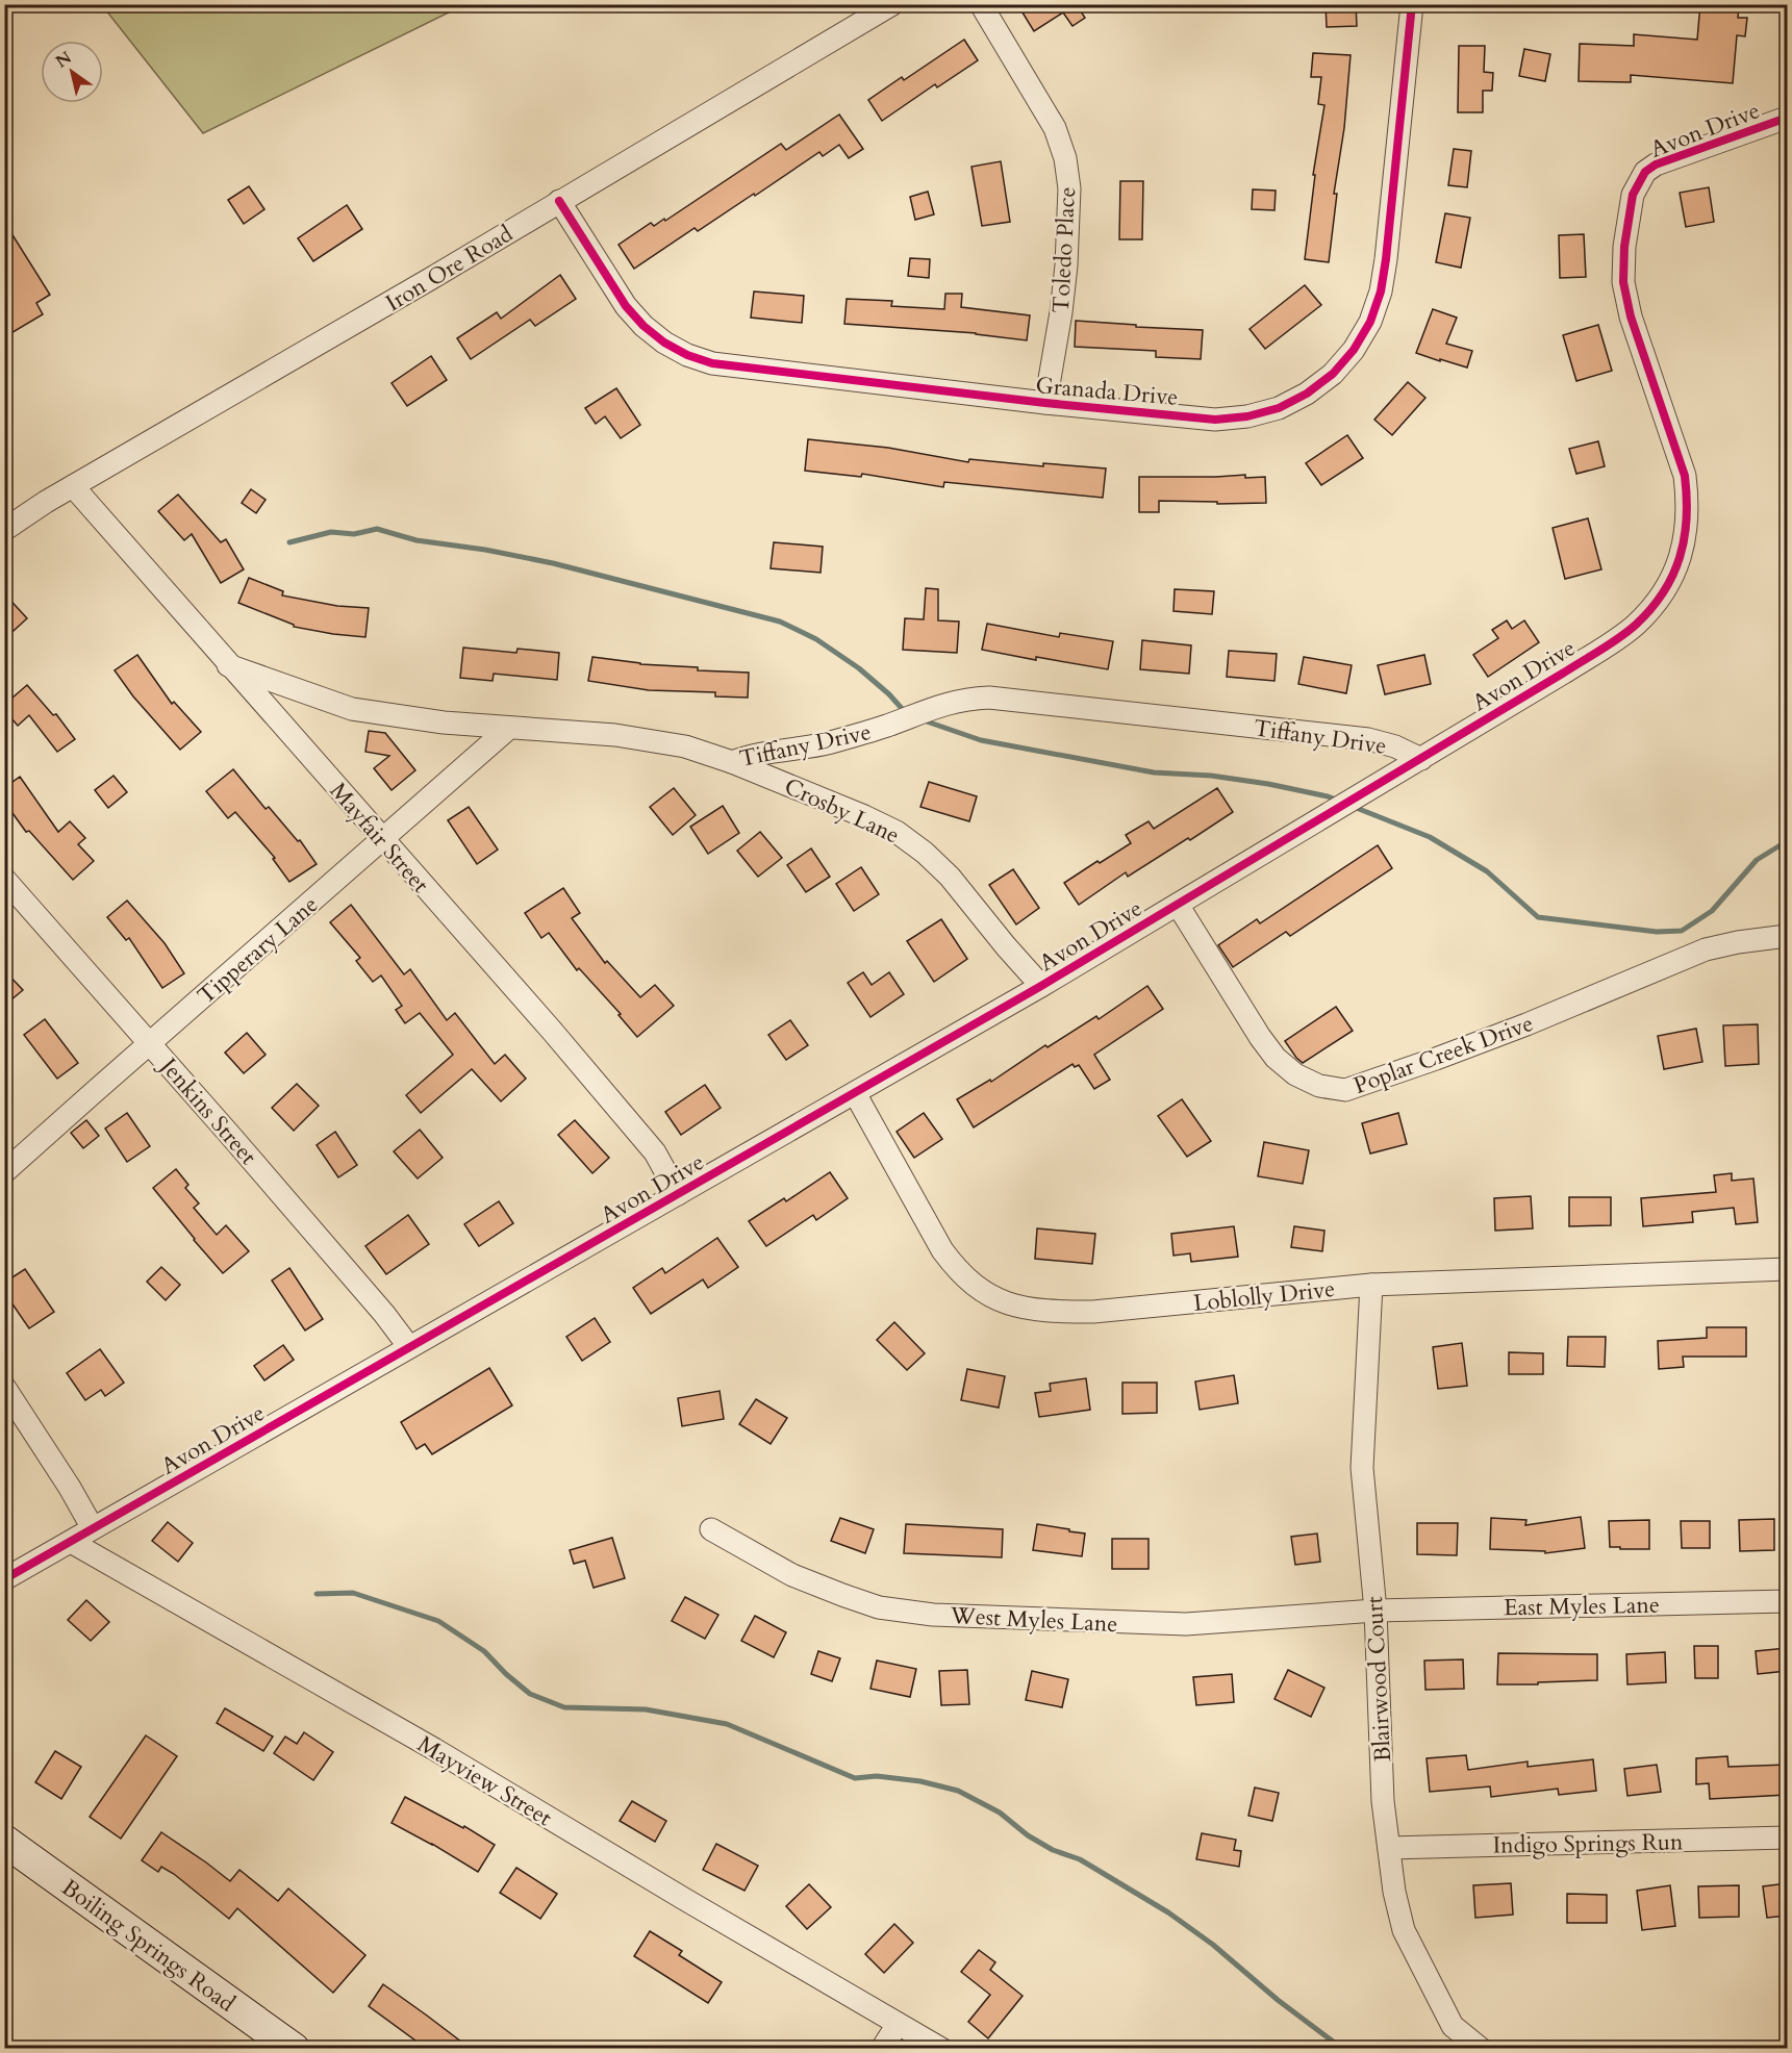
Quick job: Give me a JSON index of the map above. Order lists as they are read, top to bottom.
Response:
{
  "streets": {
    "main road": ["Boiling Springs Road"],
    "street": [
      "Avon Drive",
      "Toledo Place",
      "Iron Ore Road",
      "Granada Drive",
      "Tiffany Drive",
      "Crosby Lane",
      "Mayfair Street",
      "Tipperary Lane",
      "Poplar Creek Drive",
      "Jenkins Street",
      "Loblolly Drive",
      "East Myles Lane",
      "West Myles Lane",
      "Blairwood Court",
      "Mayview Street",
      "Indigo Springs Run"
    ]
  },
  "crossings": [
    ["Avon Drive", "Tiffany Drive"],
    ["Avon Drive", "Crosby Lane"],
    ["Avon Drive", "Mayfair Street"],
    ["Avon Drive", "Poplar Creek Drive"],
    ["Avon Drive", "Jenkins Street"],
    ["Avon Drive", "Loblolly Drive"],
    ["Avon Drive", "Mayview Street"],
    ["Toledo Place", "Granada Drive"],
    ["Iron Ore Road", "Granada Drive"],
    ["Iron Ore Road", "Mayfair Street"],
    ["Tiffany Drive", "Crosby Lane"],
    ["Tiffany Drive", "Mayfair Street"],
    ["Tiffany Drive", "Tipperary Lane"],
    ["Mayfair Street", "Tipperary Lane"],
    ["Tipperary Lane", "Jenkins Street"],
    ["Loblolly Drive", "Blairwood Court"],
    ["East Myles Lane", "West Myles Lane"],
    ["East Myles Lane", "Blairwood Court"],
    ["West Myles Lane", "Blairwood Court"],
    ["Blairwood Court", "Indigo Springs Run"]
  ],
  "north": "top left"
}
